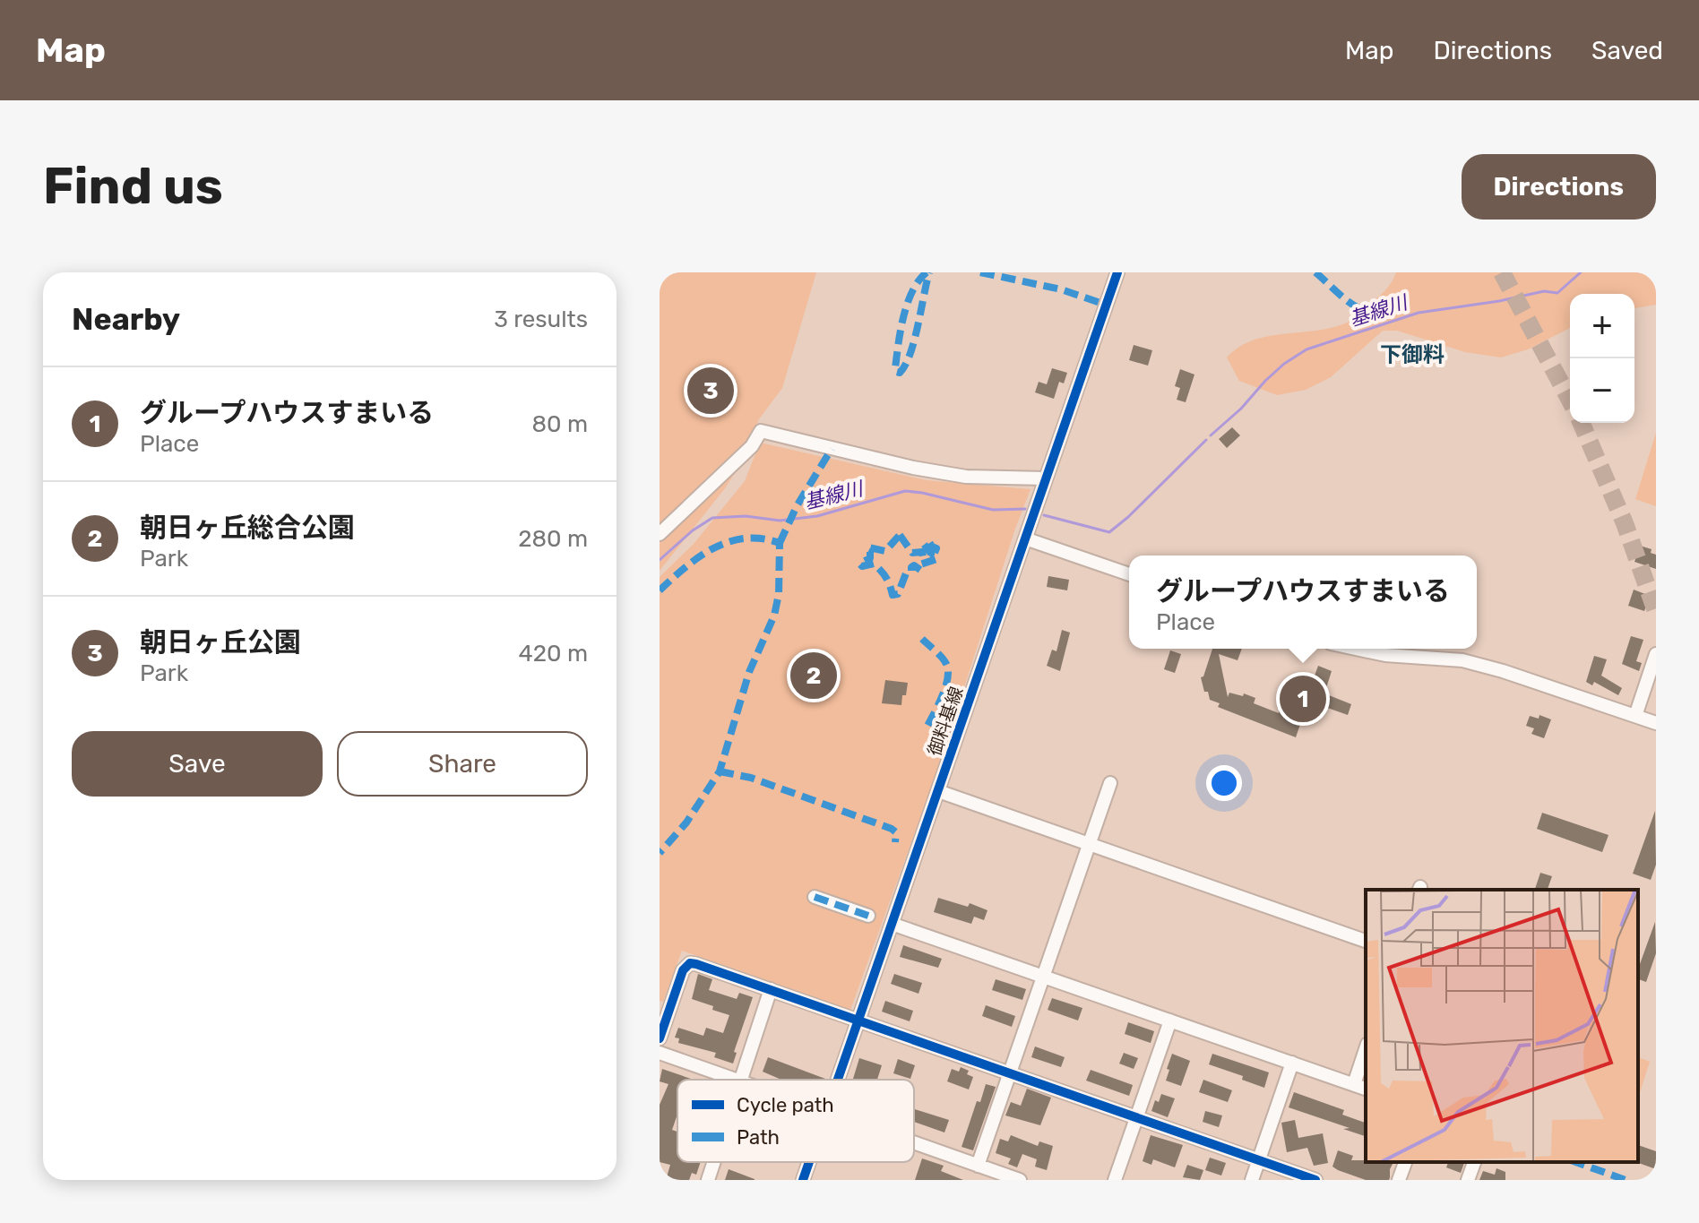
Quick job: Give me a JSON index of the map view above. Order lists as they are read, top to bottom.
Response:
{
  "streets": {
    "street": ["御料基線"]
  },
  "districts": ["下御料"],
  "water": ["基線川"],
  "legend": ["Cycle path", "Path"],
  "page": {
    "header": "Map",
    "nav": ["Map", "Directions", "Saved"],
    "buttons": [
      "Directions",
      ["Save", "Share"]
    ],
    "title": "Find us",
    "heading": ["Nearby", "3 results"],
    "map_buttons": ["+", "−"],
    "pins": ["3", "2", "1"],
    "list": [
      {
        "mark": "1",
        "name": "グループハウスすまいる",
        "note": "Place",
        "value": "80 m"
      },
      {
        "mark": "2",
        "name": "朝日ヶ丘総合公園",
        "note": "Park",
        "value": "280 m"
      },
      {
        "mark": "3",
        "name": "朝日ヶ丘公園",
        "note": "Park",
        "value": "420 m"
      }
    ],
    "popup": ["グループハウスすまいる", "Place"]
  }
}
